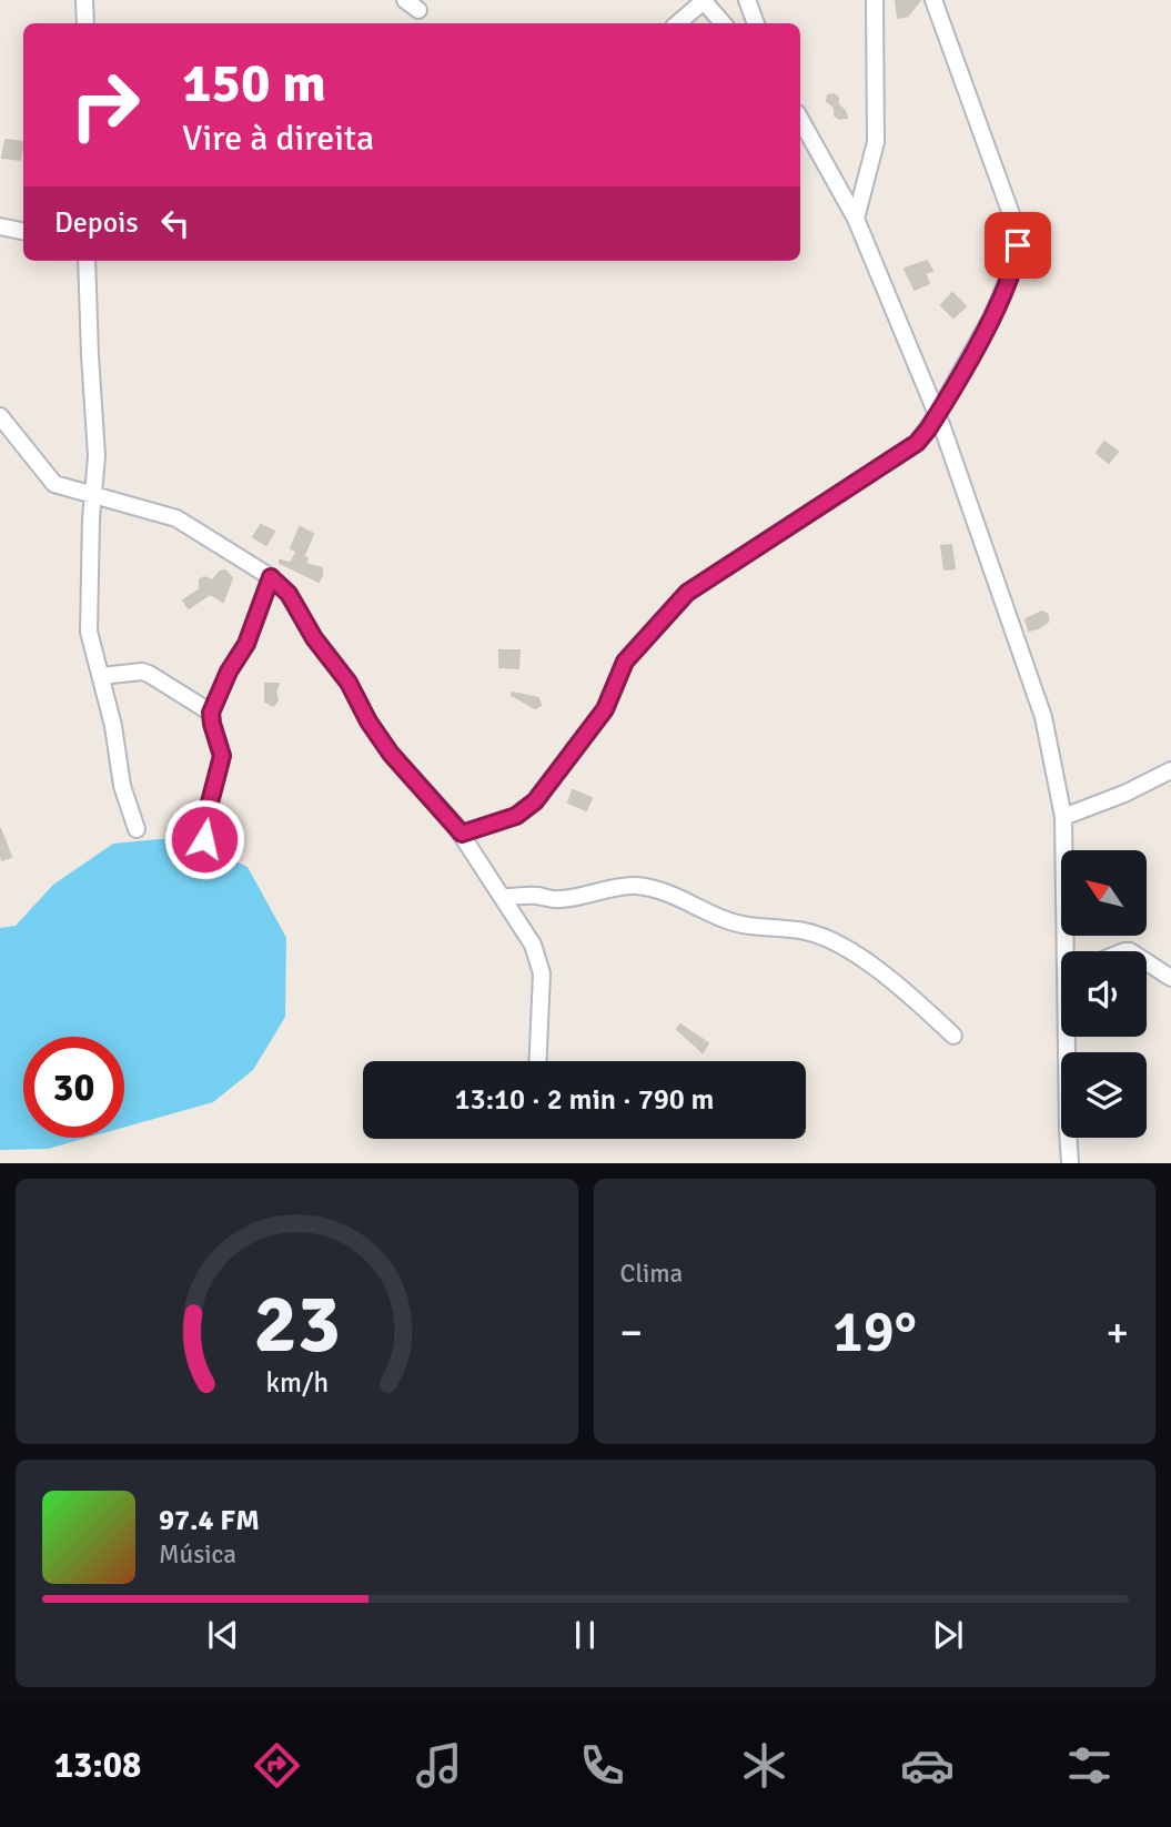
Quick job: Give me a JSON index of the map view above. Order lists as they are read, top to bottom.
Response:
{
  "north": "top left",
  "page": {
    "turn": ["150 m", "Vire à direita"],
    "then": "Depois",
    "limit": "30",
    "trip": "13:10 · 2 min · 790 m",
    "tile": "Clima",
    "heat": ["−", "19°", "+"],
    "song": ["97.4 FM", "Música"],
    "tabs": "13:08",
    "gauge": ["23", "km/h"]
  }
}
